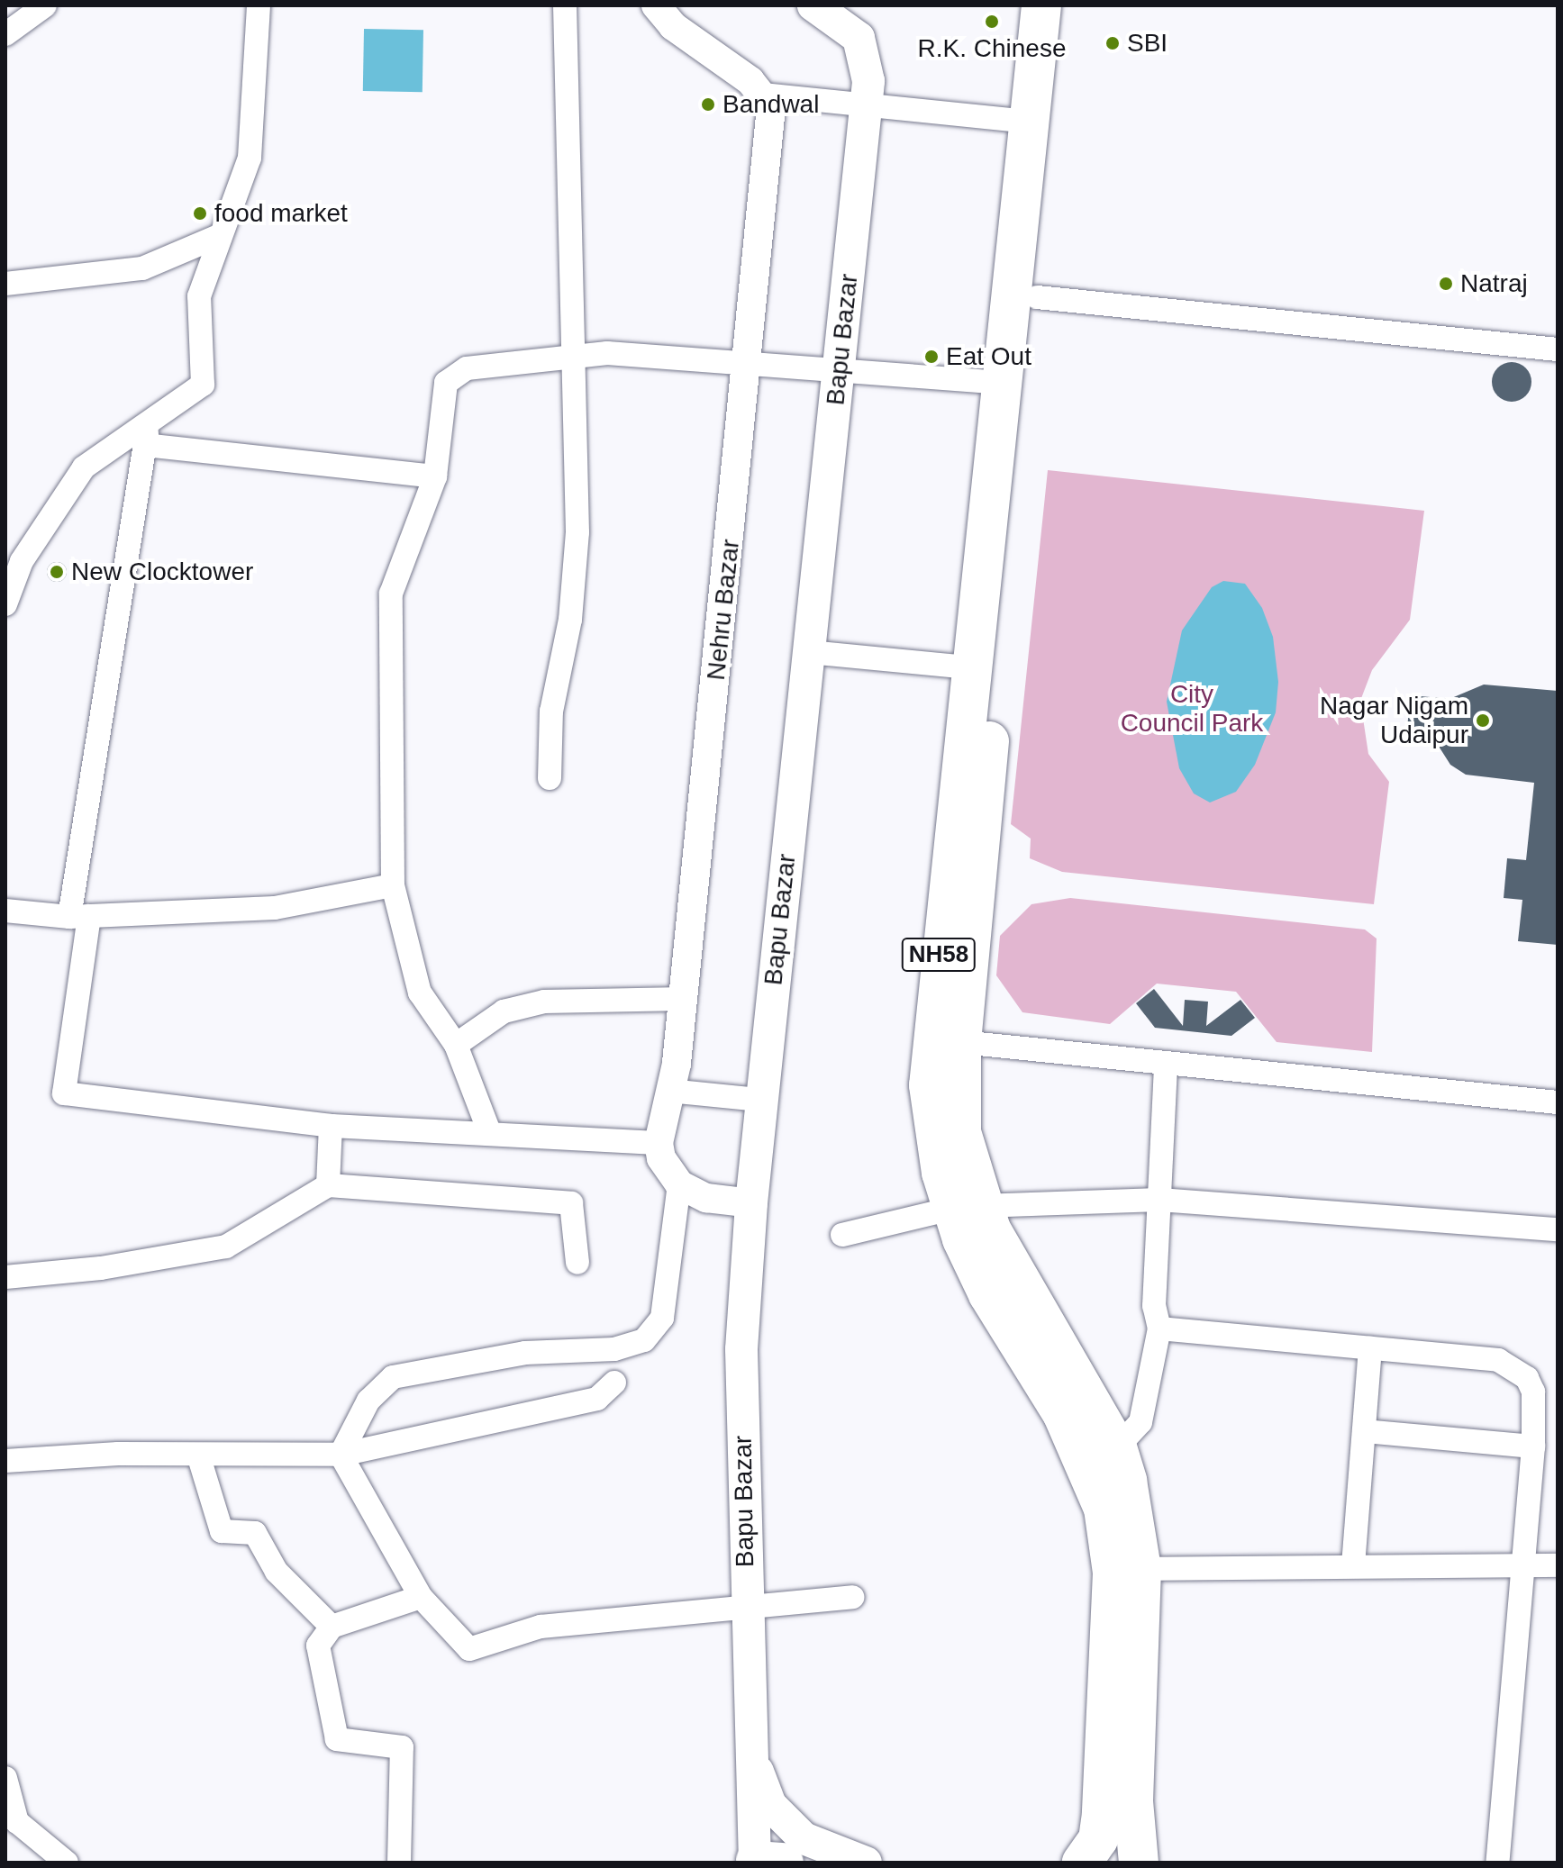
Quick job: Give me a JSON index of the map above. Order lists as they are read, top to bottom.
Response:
{
  "streets": {
    "highway": ["NH58"],
    "main road": ["Bapu Bazar"],
    "street": ["Nehru Bazar"]
  },
  "parks": ["City Council Park"],
  "places": [
    "R.K. Chinese",
    "SBI",
    "Bandwal",
    "food market",
    "Natraj",
    "Eat Out",
    "New Clocktower",
    "Nagar Nigam Udaipur"
  ]
}
